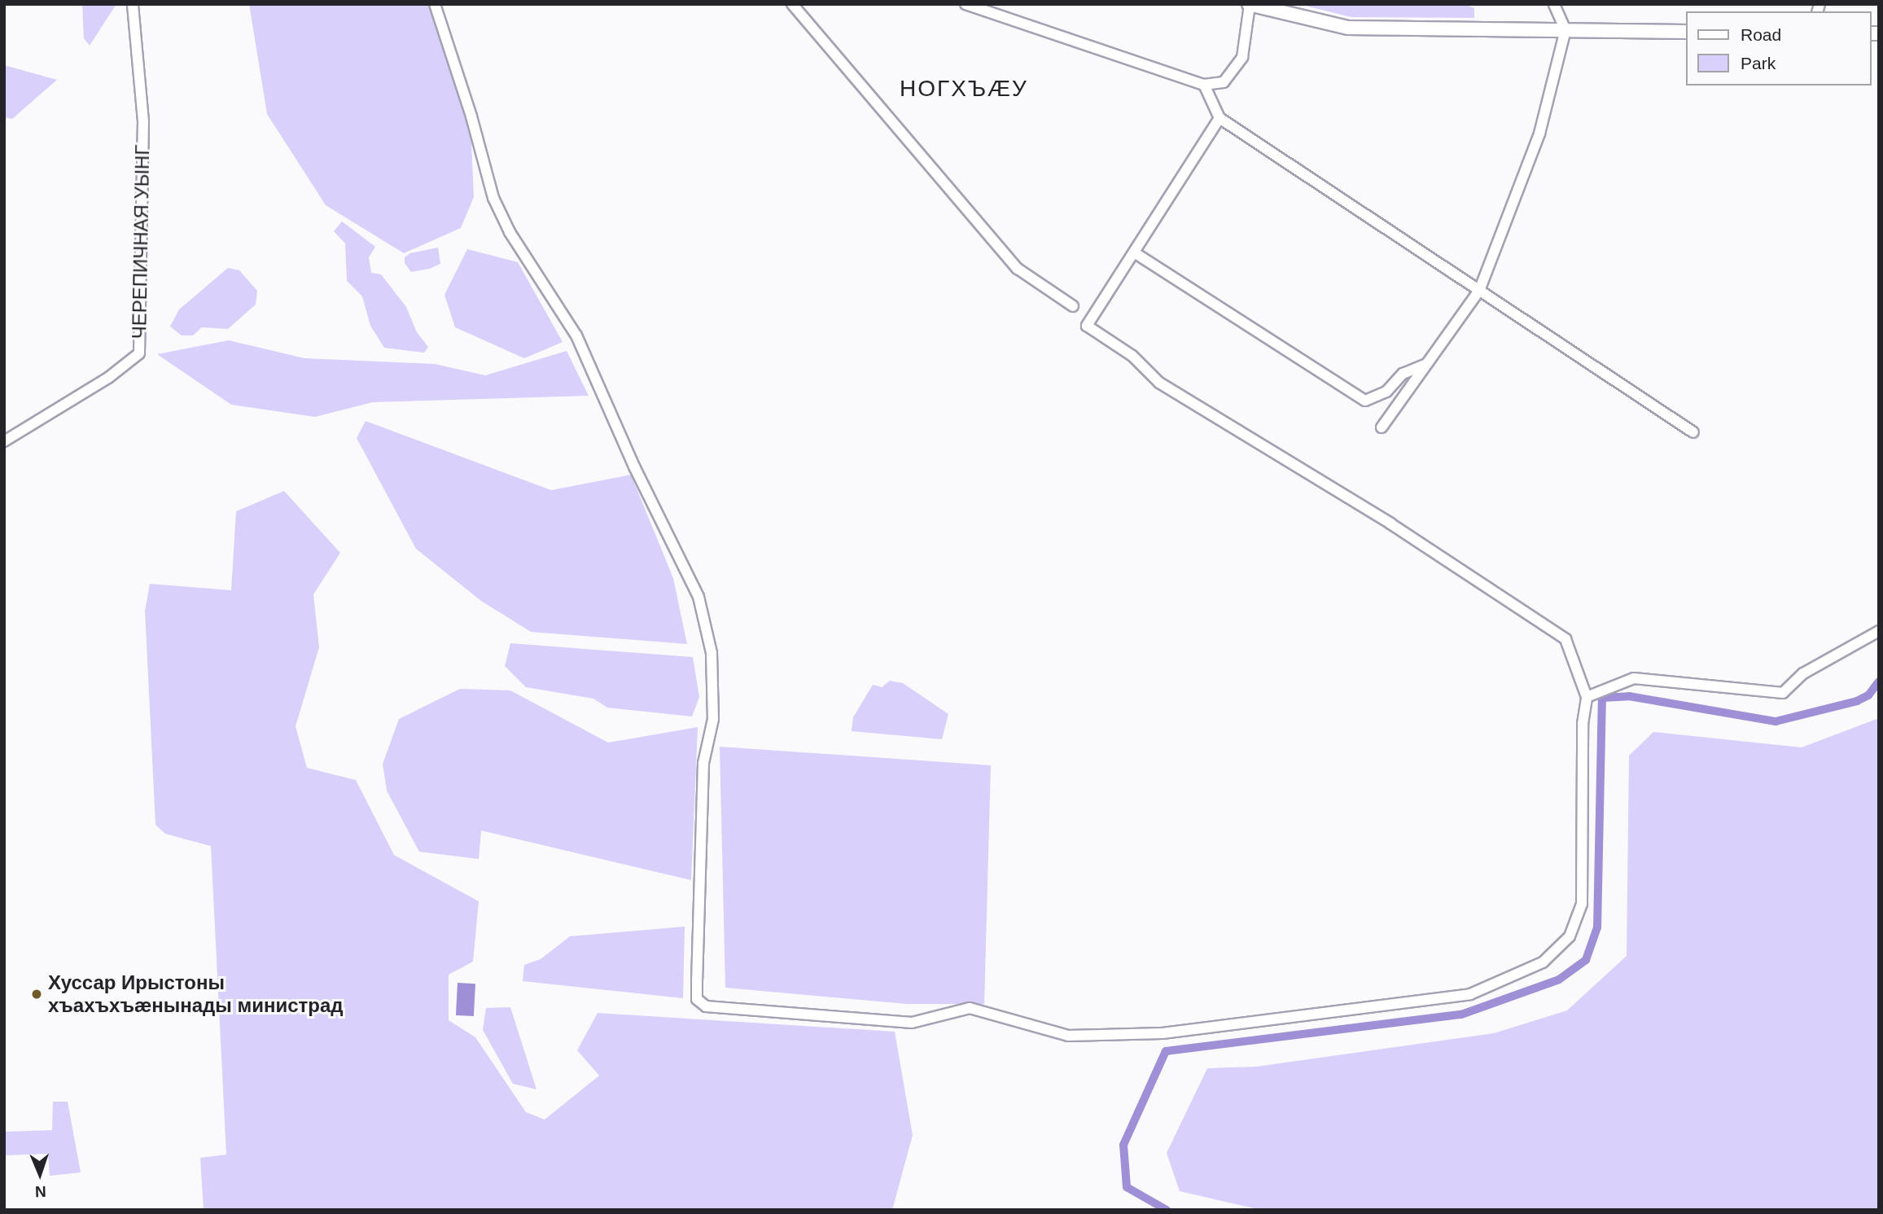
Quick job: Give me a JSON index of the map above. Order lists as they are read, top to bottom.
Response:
{
  "streets": {
    "street": ["ЧЕРЕПИЧНАЯ УЫНГ"]
  },
  "districts": ["НОГХЪÆУ"],
  "places": ["Хуссар Ирыстоны хъахъхъæнынады министрад"],
  "legend": ["Road", "Park"],
  "north": "bottom"
}
